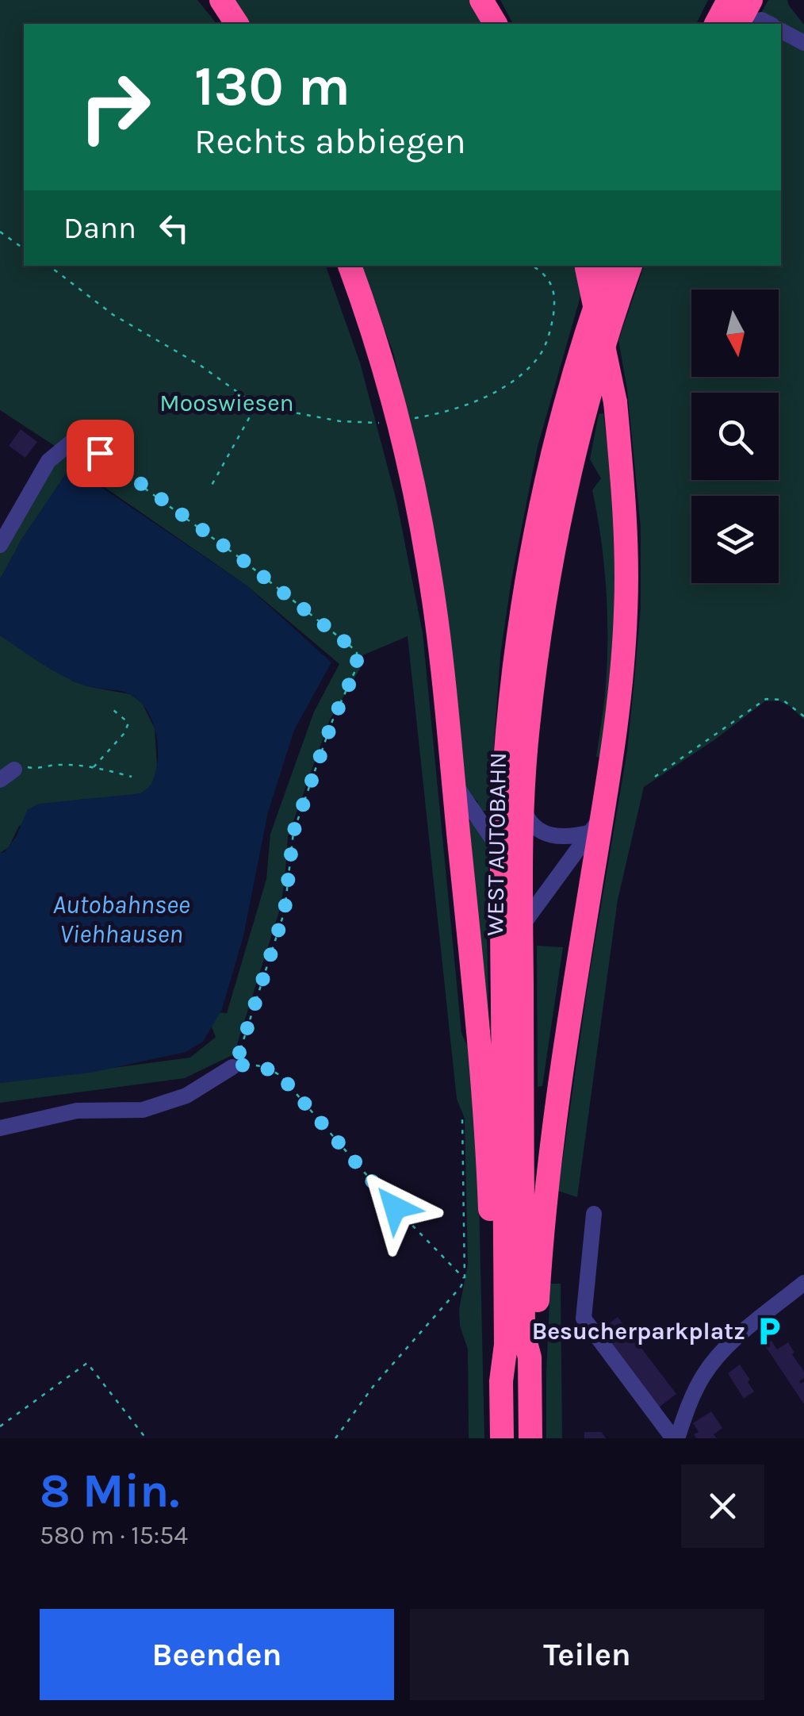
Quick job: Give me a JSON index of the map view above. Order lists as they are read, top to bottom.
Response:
{
  "streets": {
    "highway": ["WEST AUTOBAHN"]
  },
  "water": ["Autobahnsee Viehhausen"],
  "parks": ["Mooswiesen"],
  "places": {
    "parking": ["Besucherparkplatz"]
  },
  "north": "bottom",
  "page": {
    "turn": ["130 m", "Rechts abbiegen"],
    "then": "Dann",
    "heading": ["8 Min.", "580 m · 15:54"],
    "buttons": ["Beenden", "Teilen"]
  }
}
